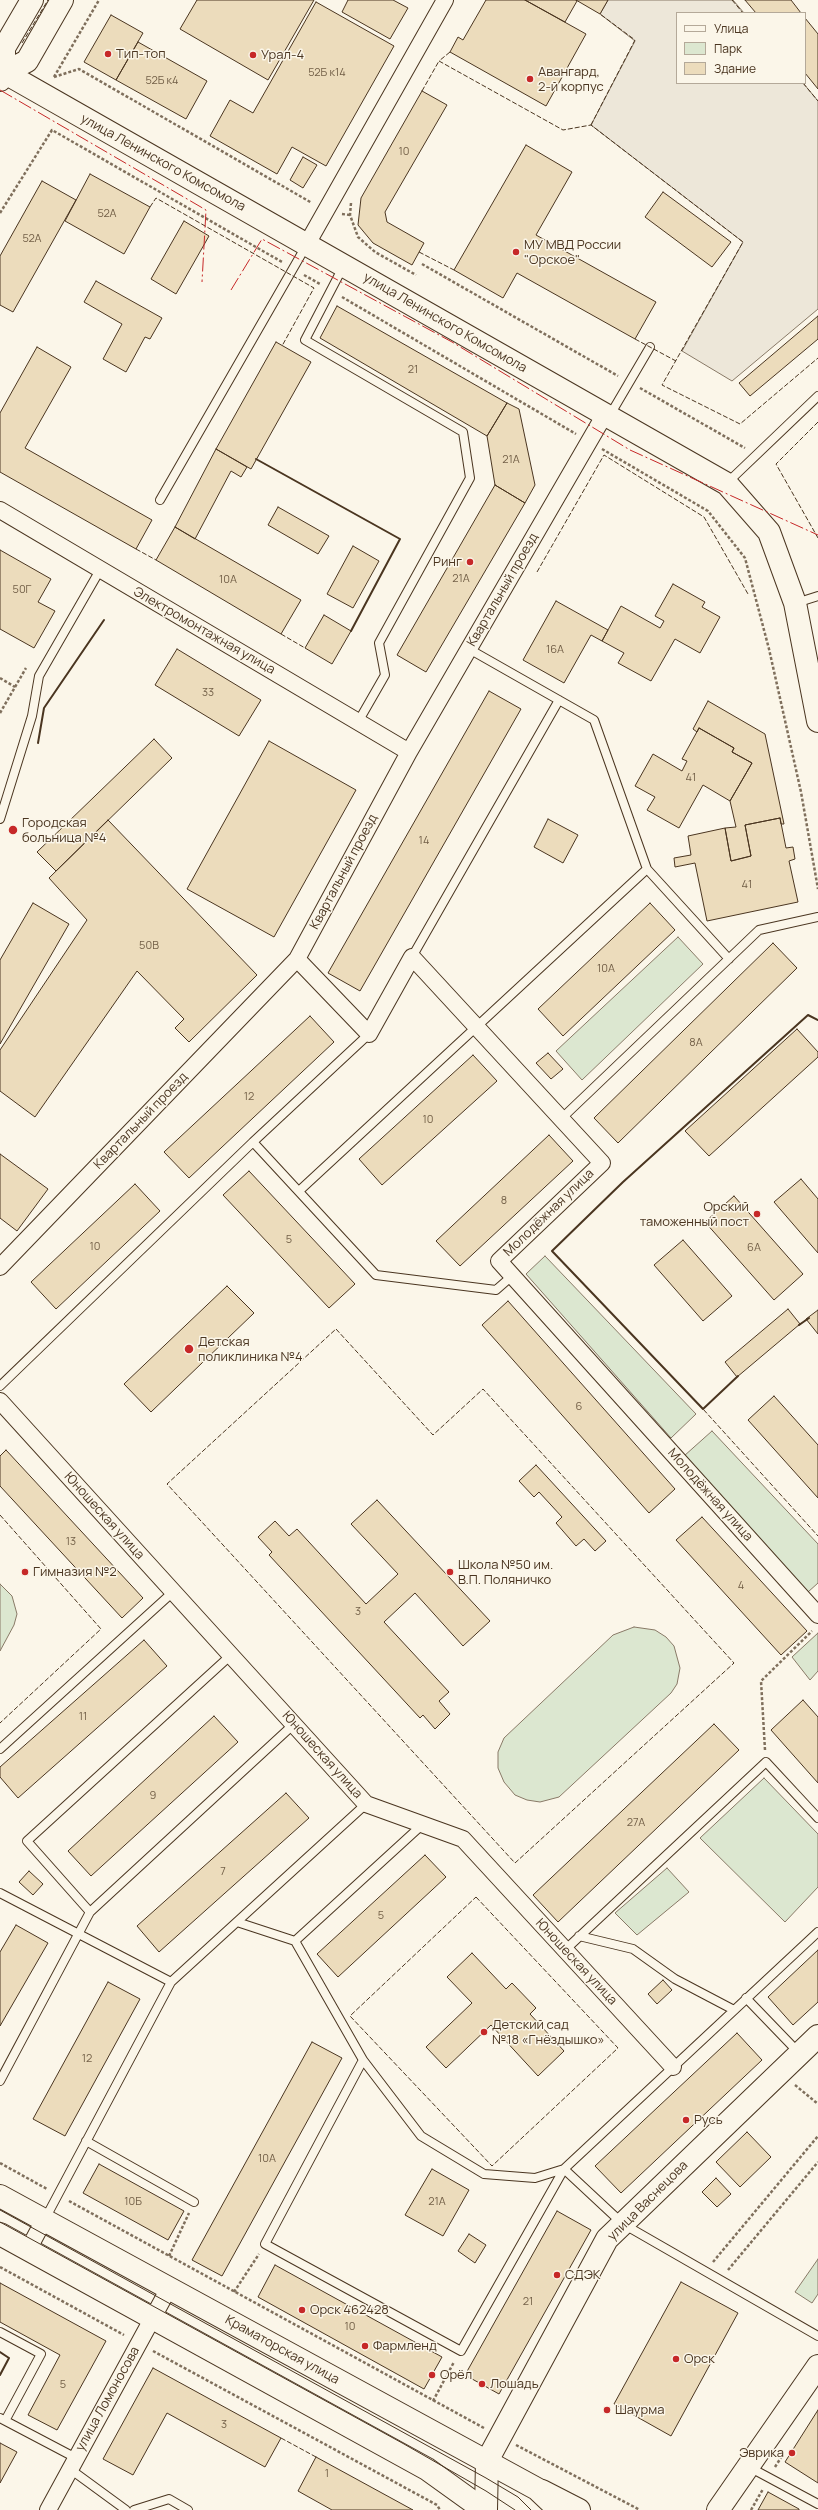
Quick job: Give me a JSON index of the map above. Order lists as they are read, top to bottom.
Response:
{
  "streets": {
    "street": [
      "улица Ленинского Комсомола",
      "Квартальный проезд",
      "Электромонтажная улица",
      "Молодёжная улица",
      "Юношеская улица",
      "улица Васнецова",
      "Краматорская улица",
      "улица Ломоносова"
    ]
  },
  "crossings": [
    ["улица Ленинского Комсомола", "Квартальный проезд"],
    ["Квартальный проезд", "Электромонтажная улица"],
    ["улица Васнецова", "Краматорская улица"],
    ["Краматорская улица", "улица Ломоносова"]
  ],
  "places": [
    "Тип-топ",
    "Урал-4",
    "Авангард, 2-й корпус",
    "МУ МВД России \"Орское\"",
    "Ринг",
    "Городская больница №4",
    "Орский таможенный пост",
    "Детская поликлиника №4",
    "Гимназия №2",
    "Школа №50 им. В.П. Поляничко",
    "Детский сад №18 «Гнёздышко»",
    "Русь",
    "СДЭК",
    "Орск 462428",
    "Фармленд",
    "Орск",
    "Орёл",
    "Лошадь",
    "Шаурма",
    "Эврика"
  ],
  "house_numbers": [
    "52Б к14",
    "52Б к4",
    "10",
    "52А",
    "52А",
    "21",
    "21А",
    "21А",
    "10А",
    "50Г",
    "16А",
    "33",
    "41",
    "14",
    "41",
    "50В",
    "10А",
    "8А",
    "12",
    "10",
    "8",
    "5",
    "10",
    "6А",
    "6",
    "13",
    "4",
    "3",
    "11",
    "9",
    "27А",
    "7",
    "5",
    "12",
    "10А",
    "10Б",
    "21А",
    "21",
    "10",
    "5",
    "3",
    "1"
  ],
  "legend": ["Улица", "Парк", "Здание"]
}
